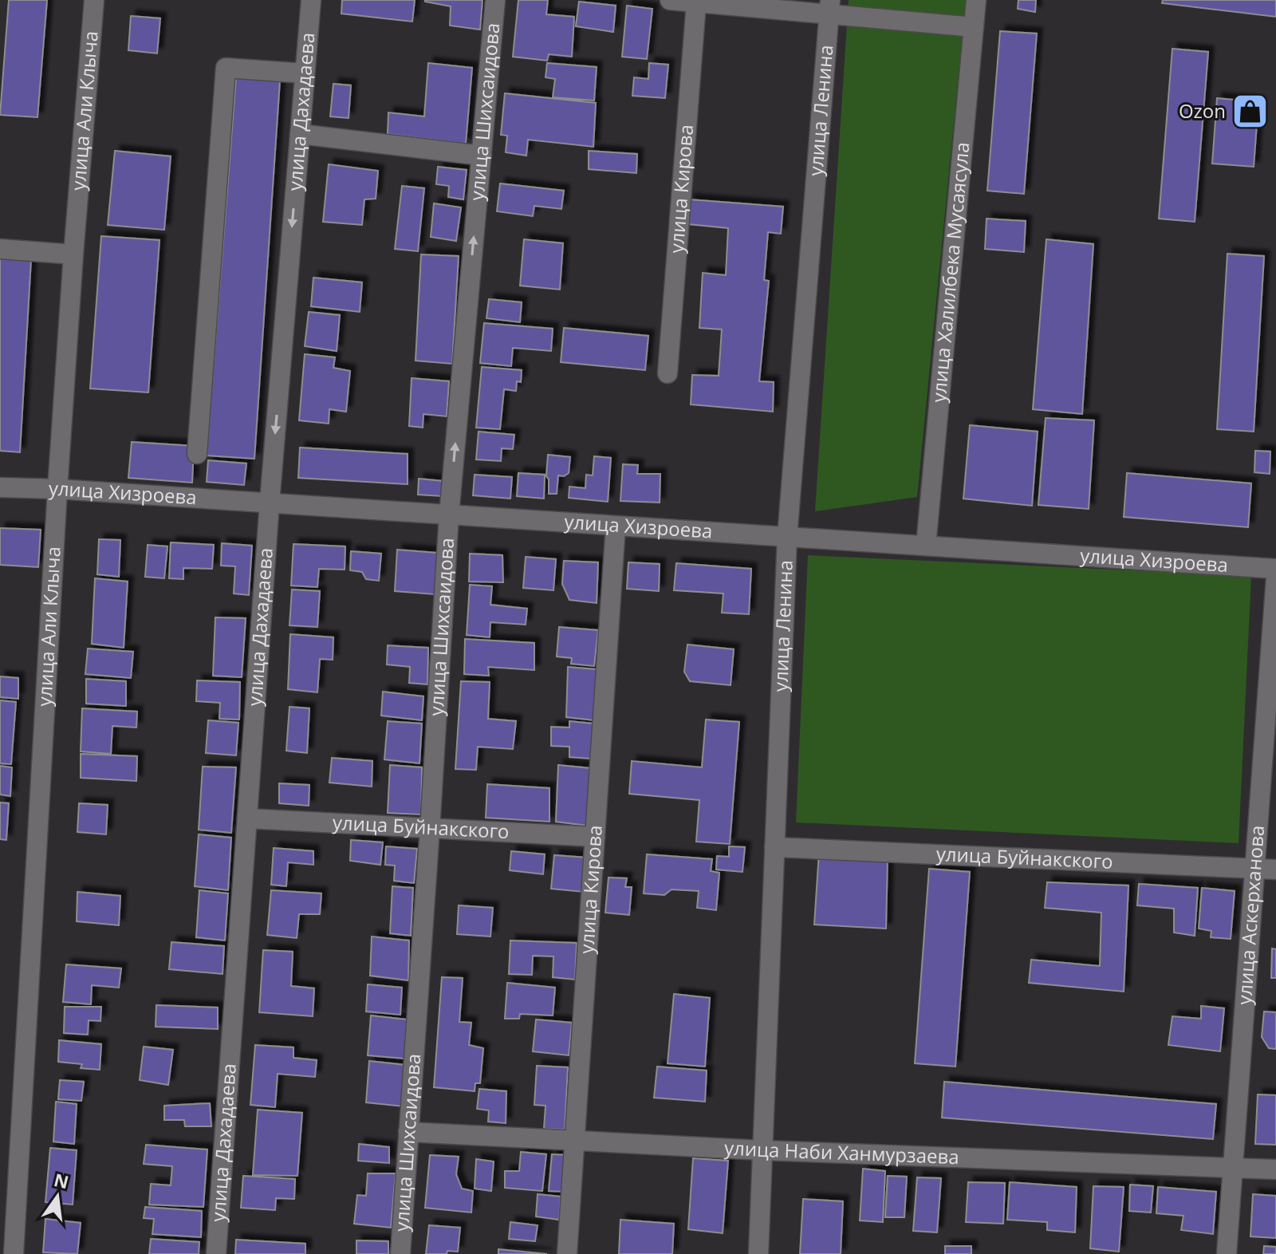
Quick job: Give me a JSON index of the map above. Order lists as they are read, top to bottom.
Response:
{
  "streets": {
    "street": [
      "улица Али Клыча",
      "улица Ленина",
      "улица Дахадаева",
      "улица Шихсаидова",
      "улица Кирова",
      "улица Халилбека Мусаясула",
      "улица Хизроева",
      "улица Буйнакского",
      "улица Аскерханова",
      "улица Наби Ханмурзаева"
    ]
  },
  "crossings": [
    ["улица Али Клыча", "улица Хизроева"],
    ["улица Ленина", "улица Хизроева"],
    ["улица Ленина", "улица Буйнакского"],
    ["улица Ленина", "улица Наби Ханмурзаева"],
    ["улица Дахадаева", "улица Хизроева"],
    ["улица Дахадаева", "улица Буйнакского"],
    ["улица Шихсаидова", "улица Хизроева"],
    ["улица Шихсаидова", "улица Буйнакского"],
    ["улица Шихсаидова", "улица Наби Ханмурзаева"],
    ["улица Кирова", "улица Хизроева"],
    ["улица Кирова", "улица Буйнакского"],
    ["улица Кирова", "улица Наби Ханмурзаева"],
    ["улица Халилбека Мусаясула", "улица Хизроева"],
    ["улица Буйнакского", "улица Аскерханова"],
    ["улица Аскерханова", "улица Наби Ханмурзаева"]
  ],
  "places": {
    "shop": ["Ozon"]
  },
  "north": "top"
}
